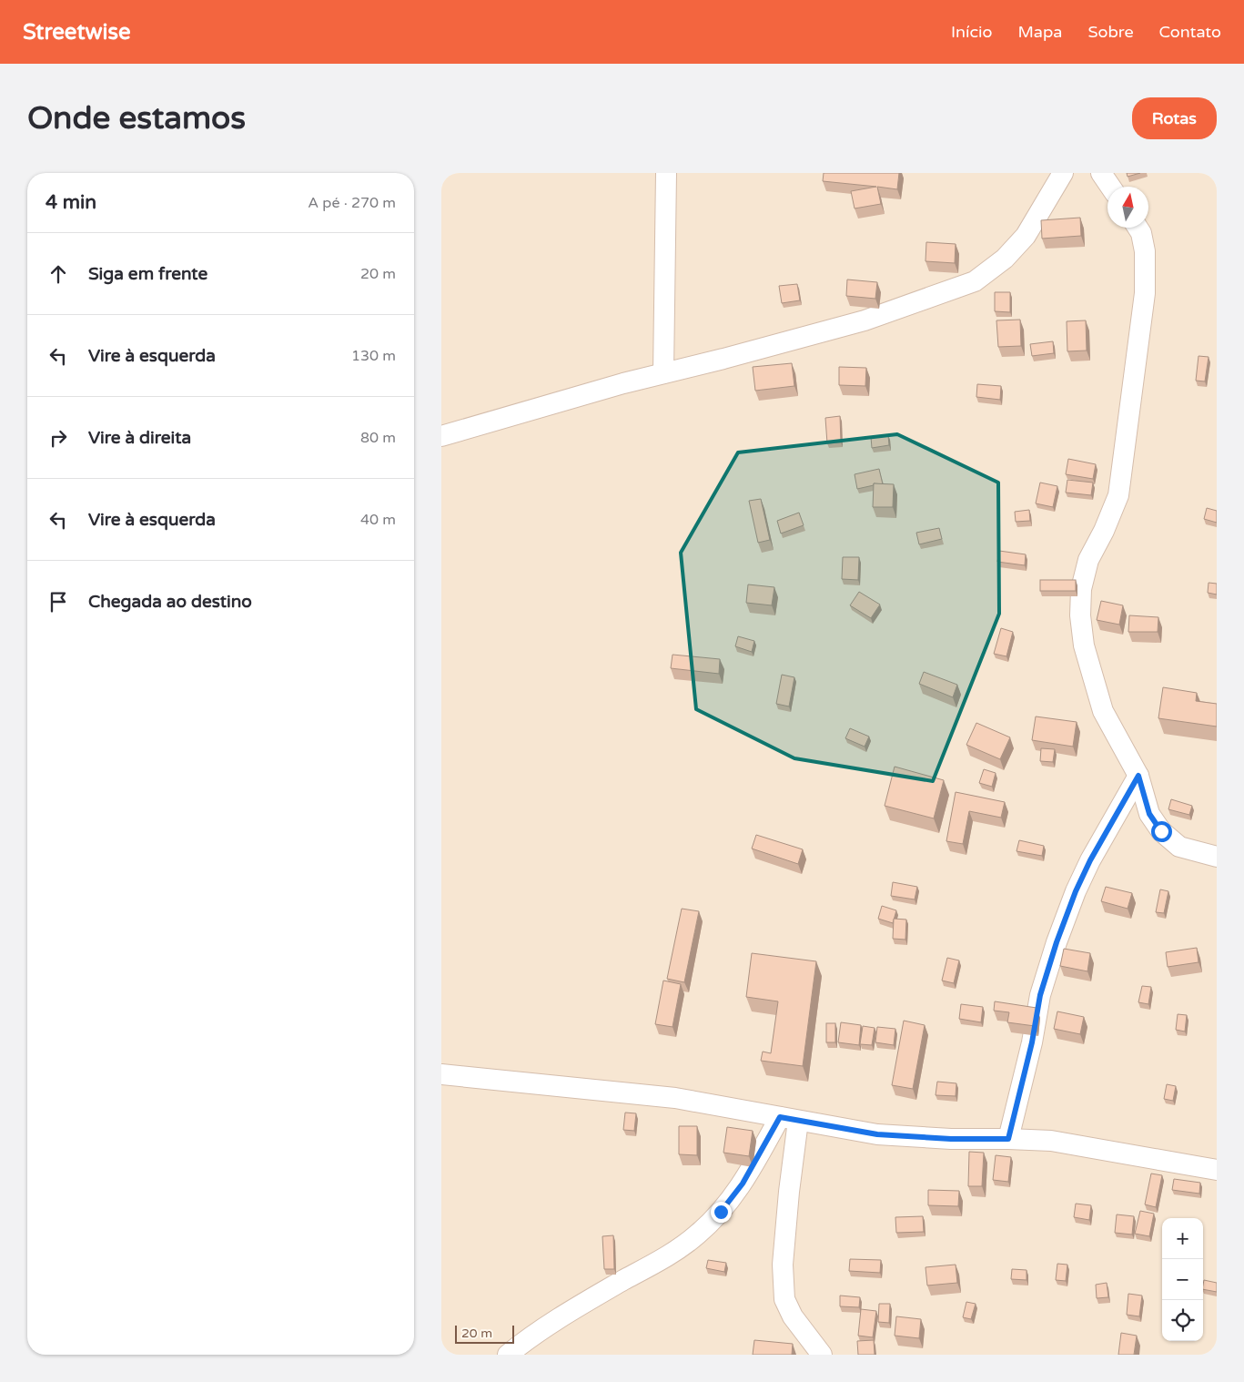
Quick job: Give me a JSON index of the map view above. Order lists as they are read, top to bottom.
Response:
{
  "scale_bar": "20 m",
  "north": "top",
  "page": {
    "header": "Streetwise",
    "nav": [
      "Início",
      "Mapa",
      "Sobre",
      "Contato"
    ],
    "buttons": "Rotas",
    "title": "Onde estamos",
    "heading": ["4 min", "A pé · 270 m"],
    "list": [
      ["Siga em frente", "20 m"],
      ["Vire à esquerda", "130 m"],
      ["Vire à direita", "80 m"],
      ["Vire à esquerda", "40 m"],
      "Chegada ao destino"
    ],
    "map_buttons": ["+", "−"],
    "scale": "20 m"
  }
}
